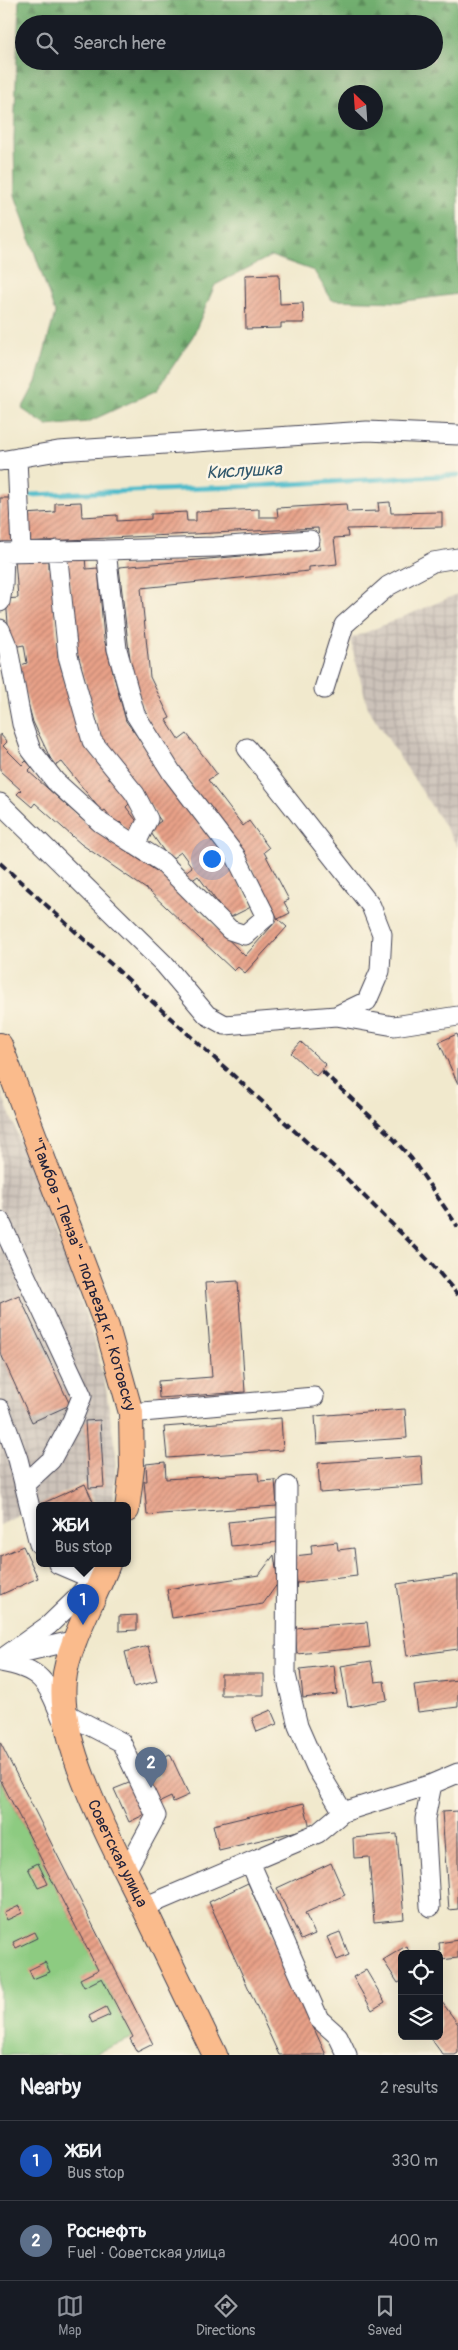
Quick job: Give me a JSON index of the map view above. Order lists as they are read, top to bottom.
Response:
{
  "streets": {
    "main road": ["\"Тамбов - Пенза\" - подъезд к г. Котовску", "Советская улица"]
  },
  "water": ["Кислушка"],
  "north": "top left",
  "page": {
    "search": "Search here",
    "popup": ["ЖБИ", "Bus stop"],
    "pins": ["1", "2"],
    "heading": ["Nearby", "2 results"],
    "list": [
      {
        "mark": "1",
        "name": "ЖБИ",
        "note": "Bus stop",
        "value": "330 m"
      },
      {
        "mark": "2",
        "name": "Роснефть",
        "note": "Fuel · Советская улица",
        "value": "400 m"
      }
    ],
    "nav": ["Map", "Directions", "Saved"]
  }
}
